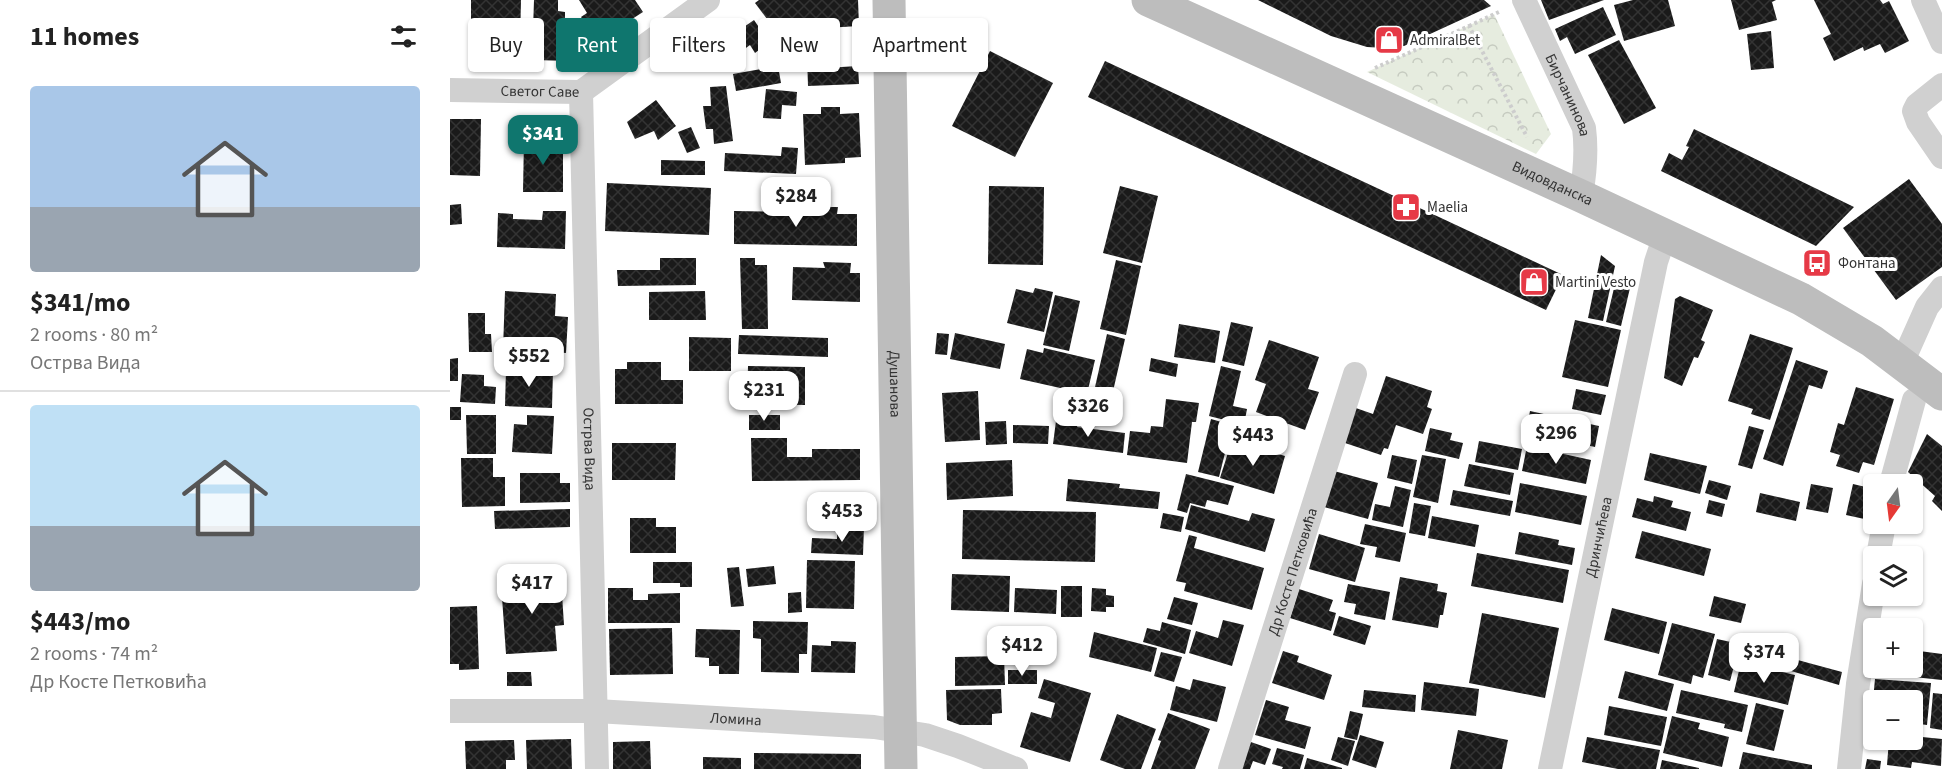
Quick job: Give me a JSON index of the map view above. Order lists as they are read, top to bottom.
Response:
{
  "streets": {
    "main road": ["Видовданска", "Душанова"],
    "street": [
      "Светог Саве",
      "Бирчанинова",
      "Острва Вида",
      "Дринчићева",
      "Др Косте Петковића",
      "Ломина"
    ]
  },
  "crossings": [
    ["Светог Саве", "Острва Вида"],
    ["Бирчанинова", "Видовданска"],
    ["Видовданска", "Дринчићева"],
    ["Душанова", "Ломина"],
    ["Острва Вида", "Ломина"]
  ],
  "places": {
    "shop": ["AdmiralBet", "Martini Vesto"],
    "pharmacy": ["Maelia"],
    "bus stop": ["Фонтана"]
  },
  "north": "bottom",
  "page": {
    "heading": "11 homes",
    "chip": [
      "Buy",
      "Rent",
      "Filters",
      "New",
      "Apartment"
    ],
    "list": [
      {
        "name": "$341/mo",
        "note": "2 rooms · 80 m² · Острва Вида"
      },
      {
        "name": "$443/mo",
        "note": "2 rooms · 74 m² · Др Косте Петковића"
      }
    ],
    "price": [
      "$341",
      "$284",
      "$552",
      "$231",
      "$326",
      "$296",
      "$443",
      "$453",
      "$417",
      "$412",
      "$374"
    ],
    "map_buttons": ["+", "−"]
  }
}
